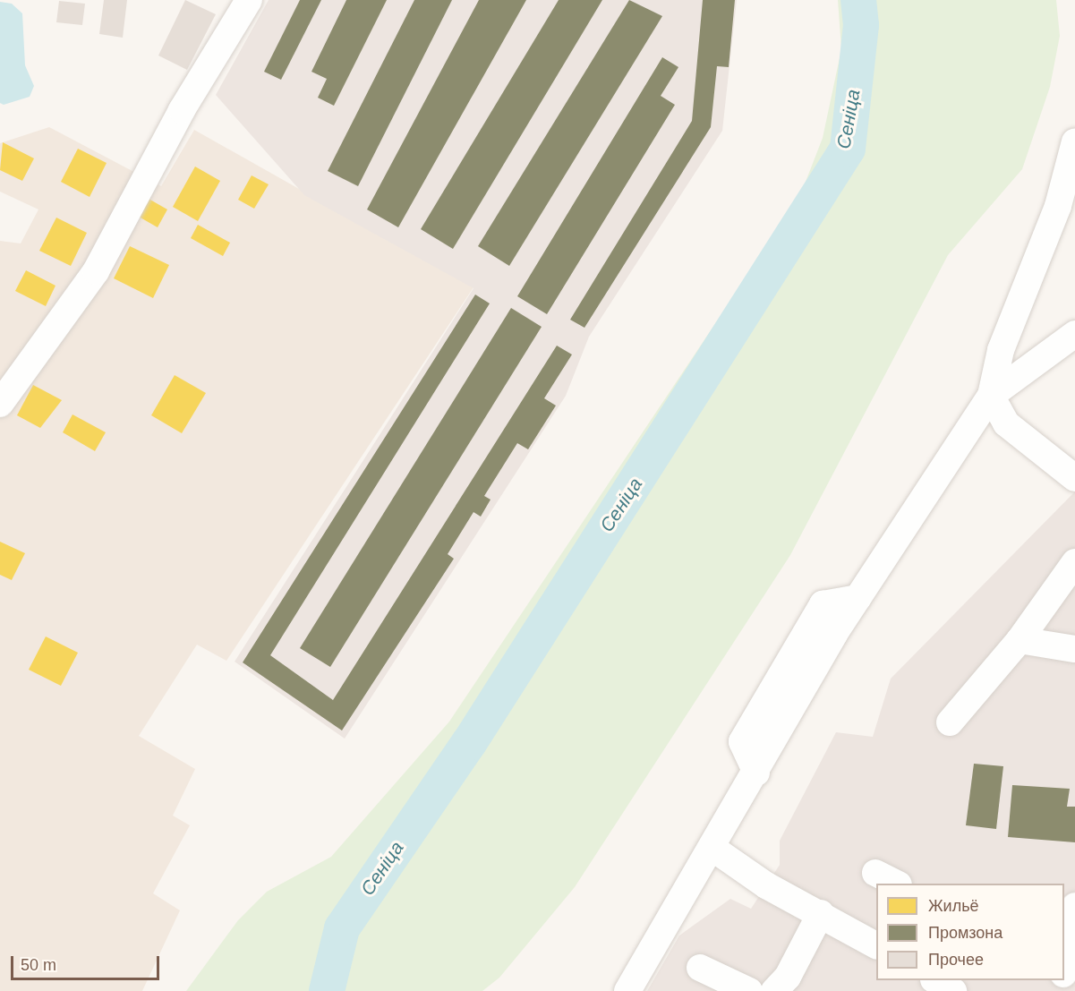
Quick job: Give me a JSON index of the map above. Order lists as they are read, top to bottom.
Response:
{
  "water": ["Сеніца"],
  "legend": ["Жильё", "Промзона", "Прочее"],
  "scale_bar": "50 m"
}
